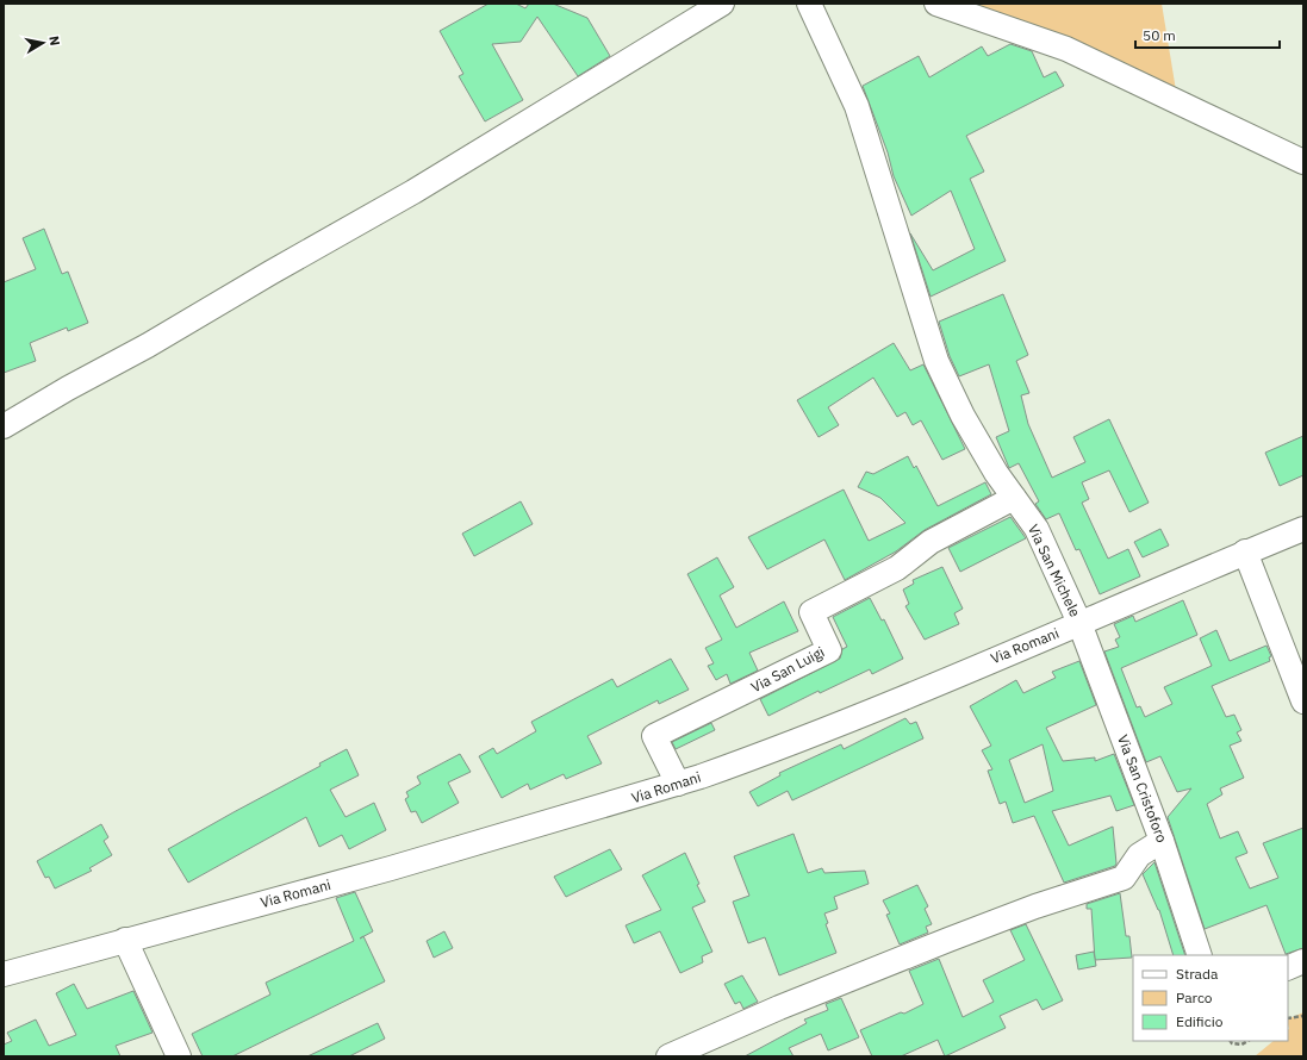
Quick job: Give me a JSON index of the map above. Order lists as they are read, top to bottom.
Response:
{
  "streets": {
    "street": [
      "Via San Michele",
      "Via Romani",
      "Via San Luigi",
      "Via San Cristoforo"
    ]
  },
  "crossings": [
    ["Via San Michele", "Via Romani"],
    ["Via San Michele", "Via San Luigi"],
    ["Via San Michele", "Via San Cristoforo"],
    ["Via Romani", "Via San Luigi"],
    ["Via Romani", "Via San Cristoforo"]
  ],
  "legend": ["Strada", "Parco", "Edificio"],
  "scale_bar": "50 m",
  "north": "right"
}
